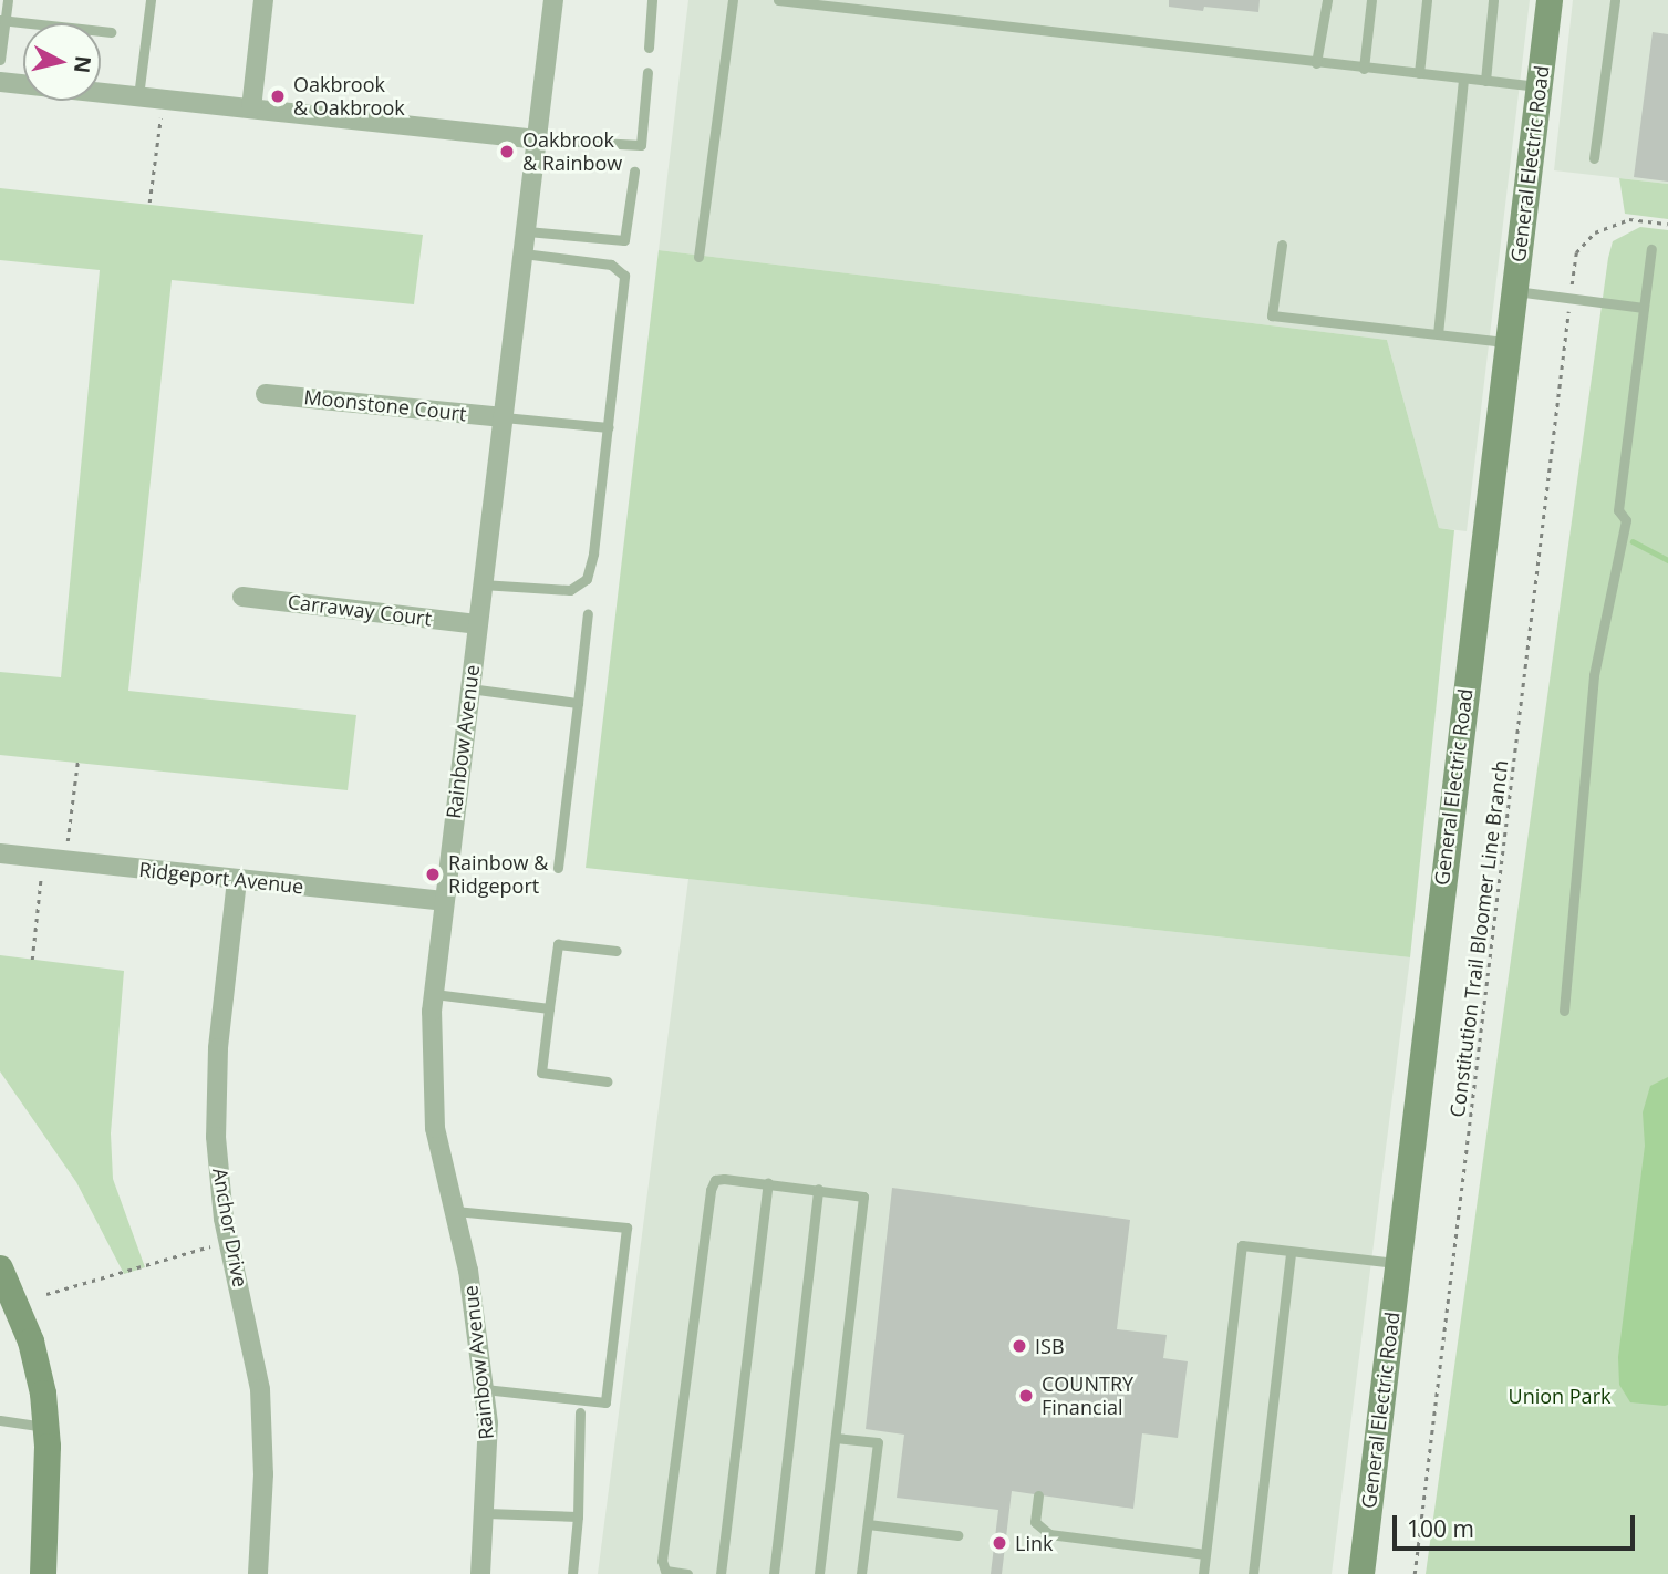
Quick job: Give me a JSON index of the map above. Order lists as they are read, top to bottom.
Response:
{
  "streets": {
    "main road": ["General Electric Road"],
    "street": [
      "Moonstone Court",
      "Carraway Court",
      "Rainbow Avenue",
      "Ridgeport Avenue",
      "Anchor Drive"
    ],
    "path": ["Constitution Trail Bloomer Line Branch"]
  },
  "crossings": [
    ["Moonstone Court", "Rainbow Avenue"],
    ["Carraway Court", "Rainbow Avenue"],
    ["Rainbow Avenue", "Ridgeport Avenue"],
    ["Ridgeport Avenue", "Anchor Drive"]
  ],
  "parks": ["Union Park"],
  "places": [
    "Oakbrook & Oakbrook",
    "Oakbrook & Rainbow",
    "Rainbow & Ridgeport",
    "ISB",
    "COUNTRY Financial",
    "Link"
  ],
  "scale_bar": "100 m",
  "north": "right"
}
